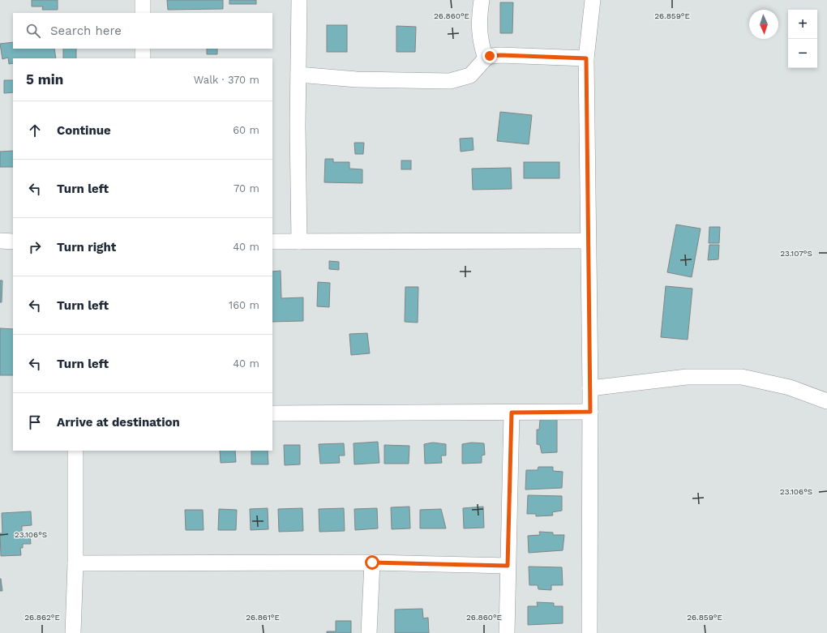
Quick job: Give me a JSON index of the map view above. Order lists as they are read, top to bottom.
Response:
{
  "north": "bottom",
  "page": {
    "map_buttons": ["+", "−"],
    "search": "Search here",
    "heading": ["5 min", "Walk · 370 m"],
    "list": [
      ["Continue", "60 m"],
      ["Turn left", "70 m"],
      ["Turn right", "40 m"],
      ["Turn left", "160 m"],
      ["Turn left", "40 m"],
      "Arrive at destination"
    ]
  },
  "coordinates": [
    "26.860°E",
    "26.859°E",
    "23.107°S",
    "23.106°S",
    "26.862°E",
    "26.861°E"
  ]
}
